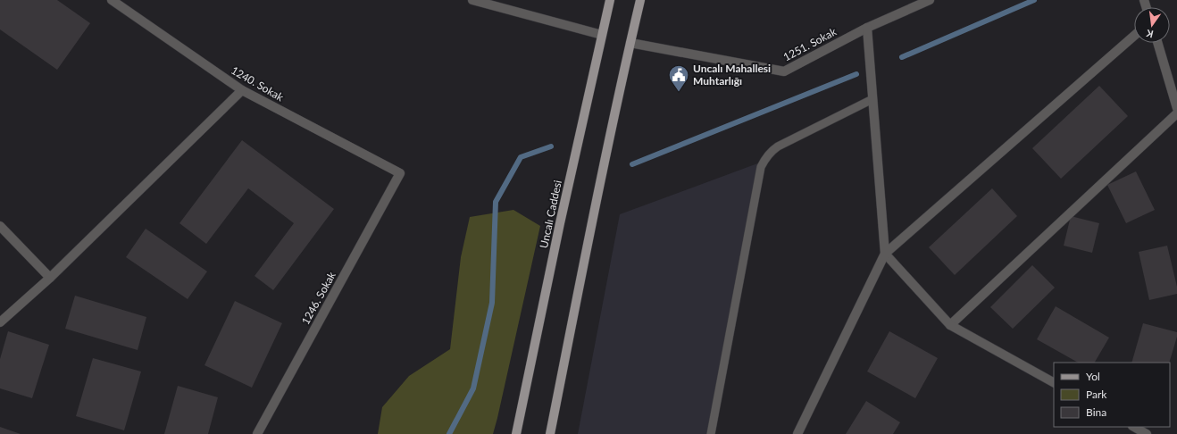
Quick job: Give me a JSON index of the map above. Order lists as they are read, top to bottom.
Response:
{
  "streets": {
    "main road": ["Uncalı Caddesi"],
    "street": ["1251. Sokak", "1240. Sokak", "1246. Sokak"]
  },
  "crossings": [
    ["1240. Sokak", "1246. Sokak"]
  ],
  "places": {
    "public building": ["Uncalı Mahallesi Muhtarlığı"]
  },
  "legend": ["Yol", "Park", "Bina"],
  "north": "bottom"
}
